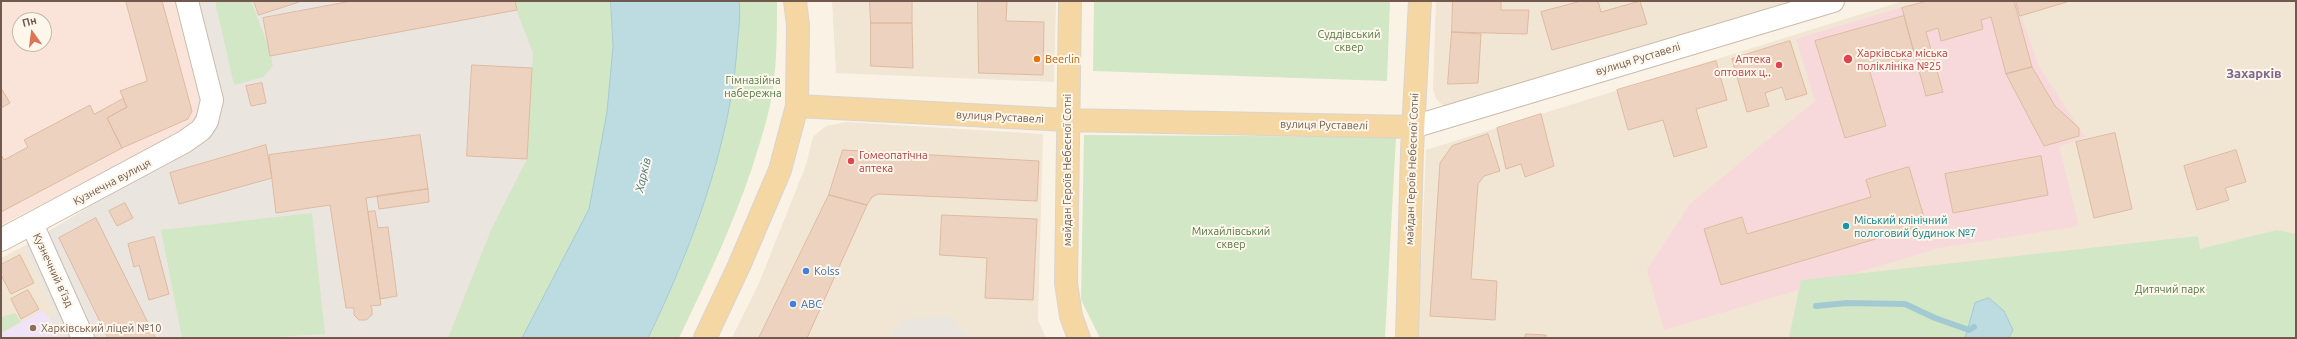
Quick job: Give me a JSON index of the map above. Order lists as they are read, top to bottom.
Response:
{
  "streets": {
    "main road": ["вулиця Руставелі", "майдан Героїв Небесної Сотні"],
    "street": ["Кузнечна вулиця", "Кузнечний в’їзд"]
  },
  "crossings": [
    ["вулиця Руставелі", "майдан Героїв Небесної Сотні"],
    ["Кузнечна вулиця", "Кузнечний в’їзд"]
  ],
  "districts": ["Захарків"],
  "water": ["Харків"],
  "parks": [
    "Суддівський сквер",
    "Гімназійна набережна",
    "Михайлівський сквер",
    "Дитячий парк"
  ],
  "places": [
    "Beеrlin",
    "Харківська міська поліклініка №25",
    "Аптека оптових ц‥",
    "Гомеопатічна аптека",
    "Міський клінічний пологовий будинок №7",
    "Kolss",
    "ABC",
    "Харківський ліцей №10"
  ],
  "north": "top"
}
